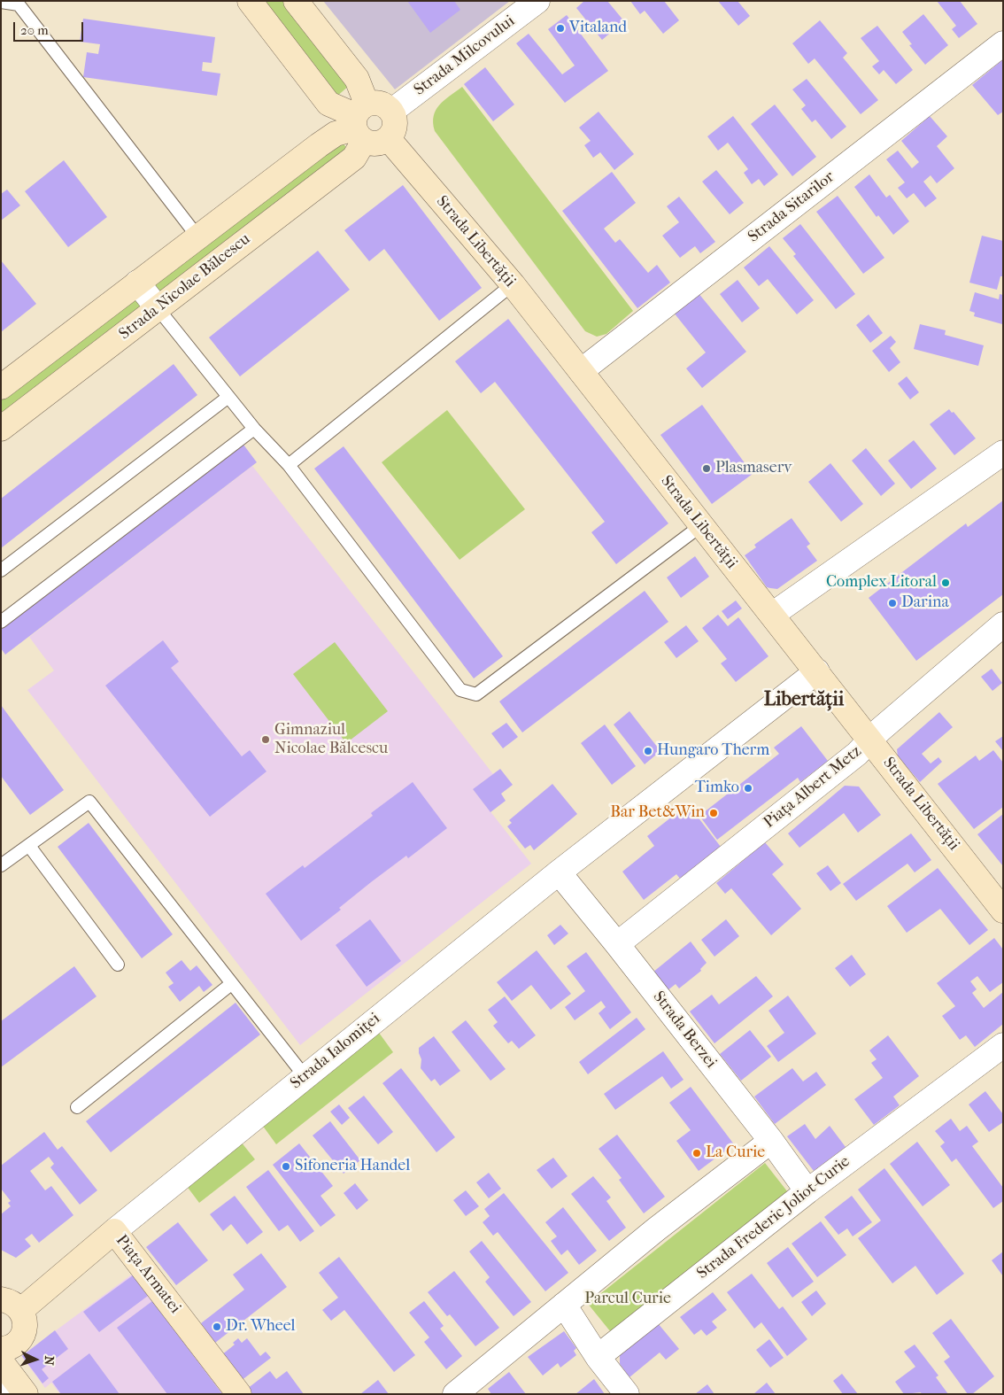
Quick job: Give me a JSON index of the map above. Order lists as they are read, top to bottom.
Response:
{
  "streets": {
    "main road": ["Strada Libertății", "Strada Nicolae Bălcescu", "Piața Armatei"],
    "street": [
      "Strada Milcovului",
      "Strada Sitarilor",
      "Piața Albert Metz",
      "Strada Berzei",
      "Strada Ialomiței",
      "Strada Frederic Joliot-Curie"
    ]
  },
  "crossings": [
    ["Strada Milcovului", "Strada Libertății"],
    ["Strada Milcovului", "Strada Nicolae Bălcescu"],
    ["Strada Sitarilor", "Strada Libertății"],
    ["Strada Libertății", "Strada Nicolae Bălcescu"],
    ["Strada Libertății", "Piața Albert Metz"],
    ["Piața Albert Metz", "Strada Berzei"],
    ["Strada Berzei", "Strada Ialomiței"],
    ["Strada Berzei", "Strada Frederic Joliot-Curie"],
    ["Strada Ialomiței", "Piața Armatei"]
  ],
  "districts": ["Libertății"],
  "parks": ["Parcul Curie"],
  "places": [
    "Vitaland",
    "Plasmaserv",
    "Complex Litoral",
    "Darina",
    "Gimnaziul Nicolae Bălcescu",
    "Hungaro Therm",
    "Timko",
    "Bar Bet&Win",
    "La Curie",
    "Sifoneria Handel",
    "Dr. Wheel"
  ],
  "scale_bar": "20 m",
  "north": "right"
}
